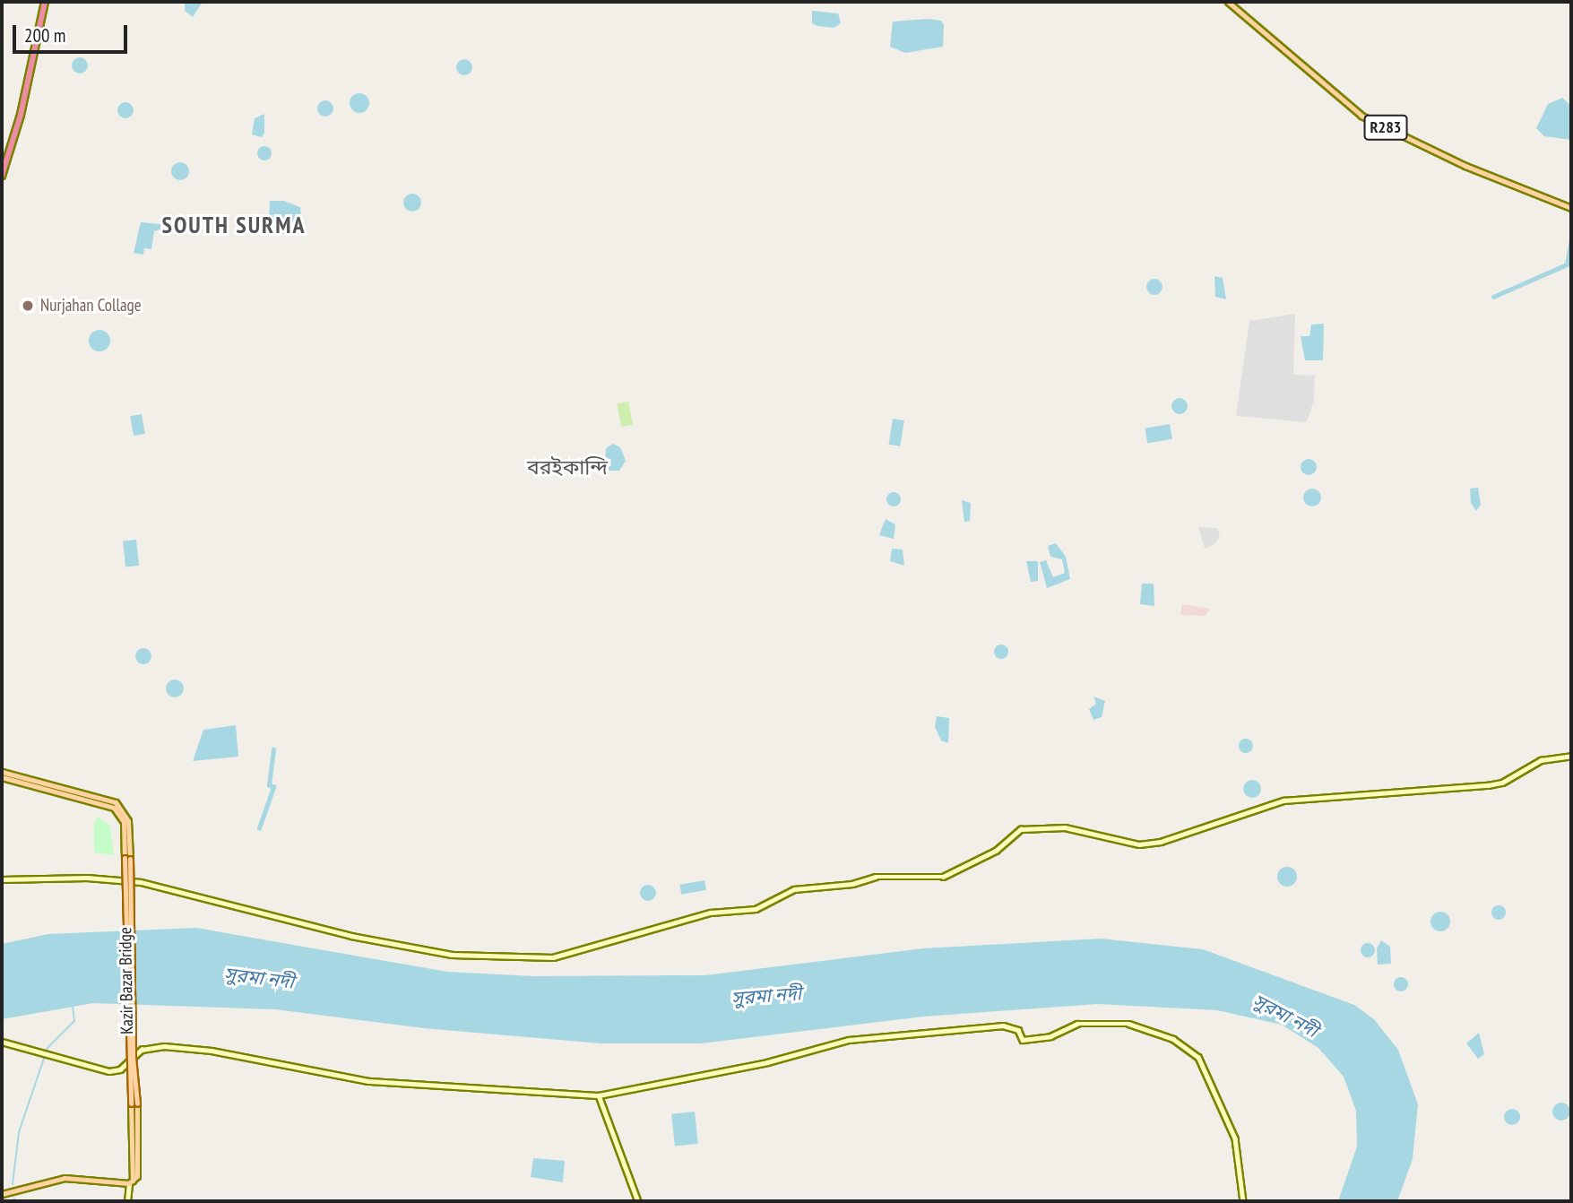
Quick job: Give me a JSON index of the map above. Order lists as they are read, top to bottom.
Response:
{
  "streets": {
    "main road": ["R283"]
  },
  "districts": ["SOUTH SURMA", "বরইকান্দি"],
  "water": ["সুরমা নদী"],
  "places": ["Nurjahan Collage"],
  "scale_bar": "200 m"
}
